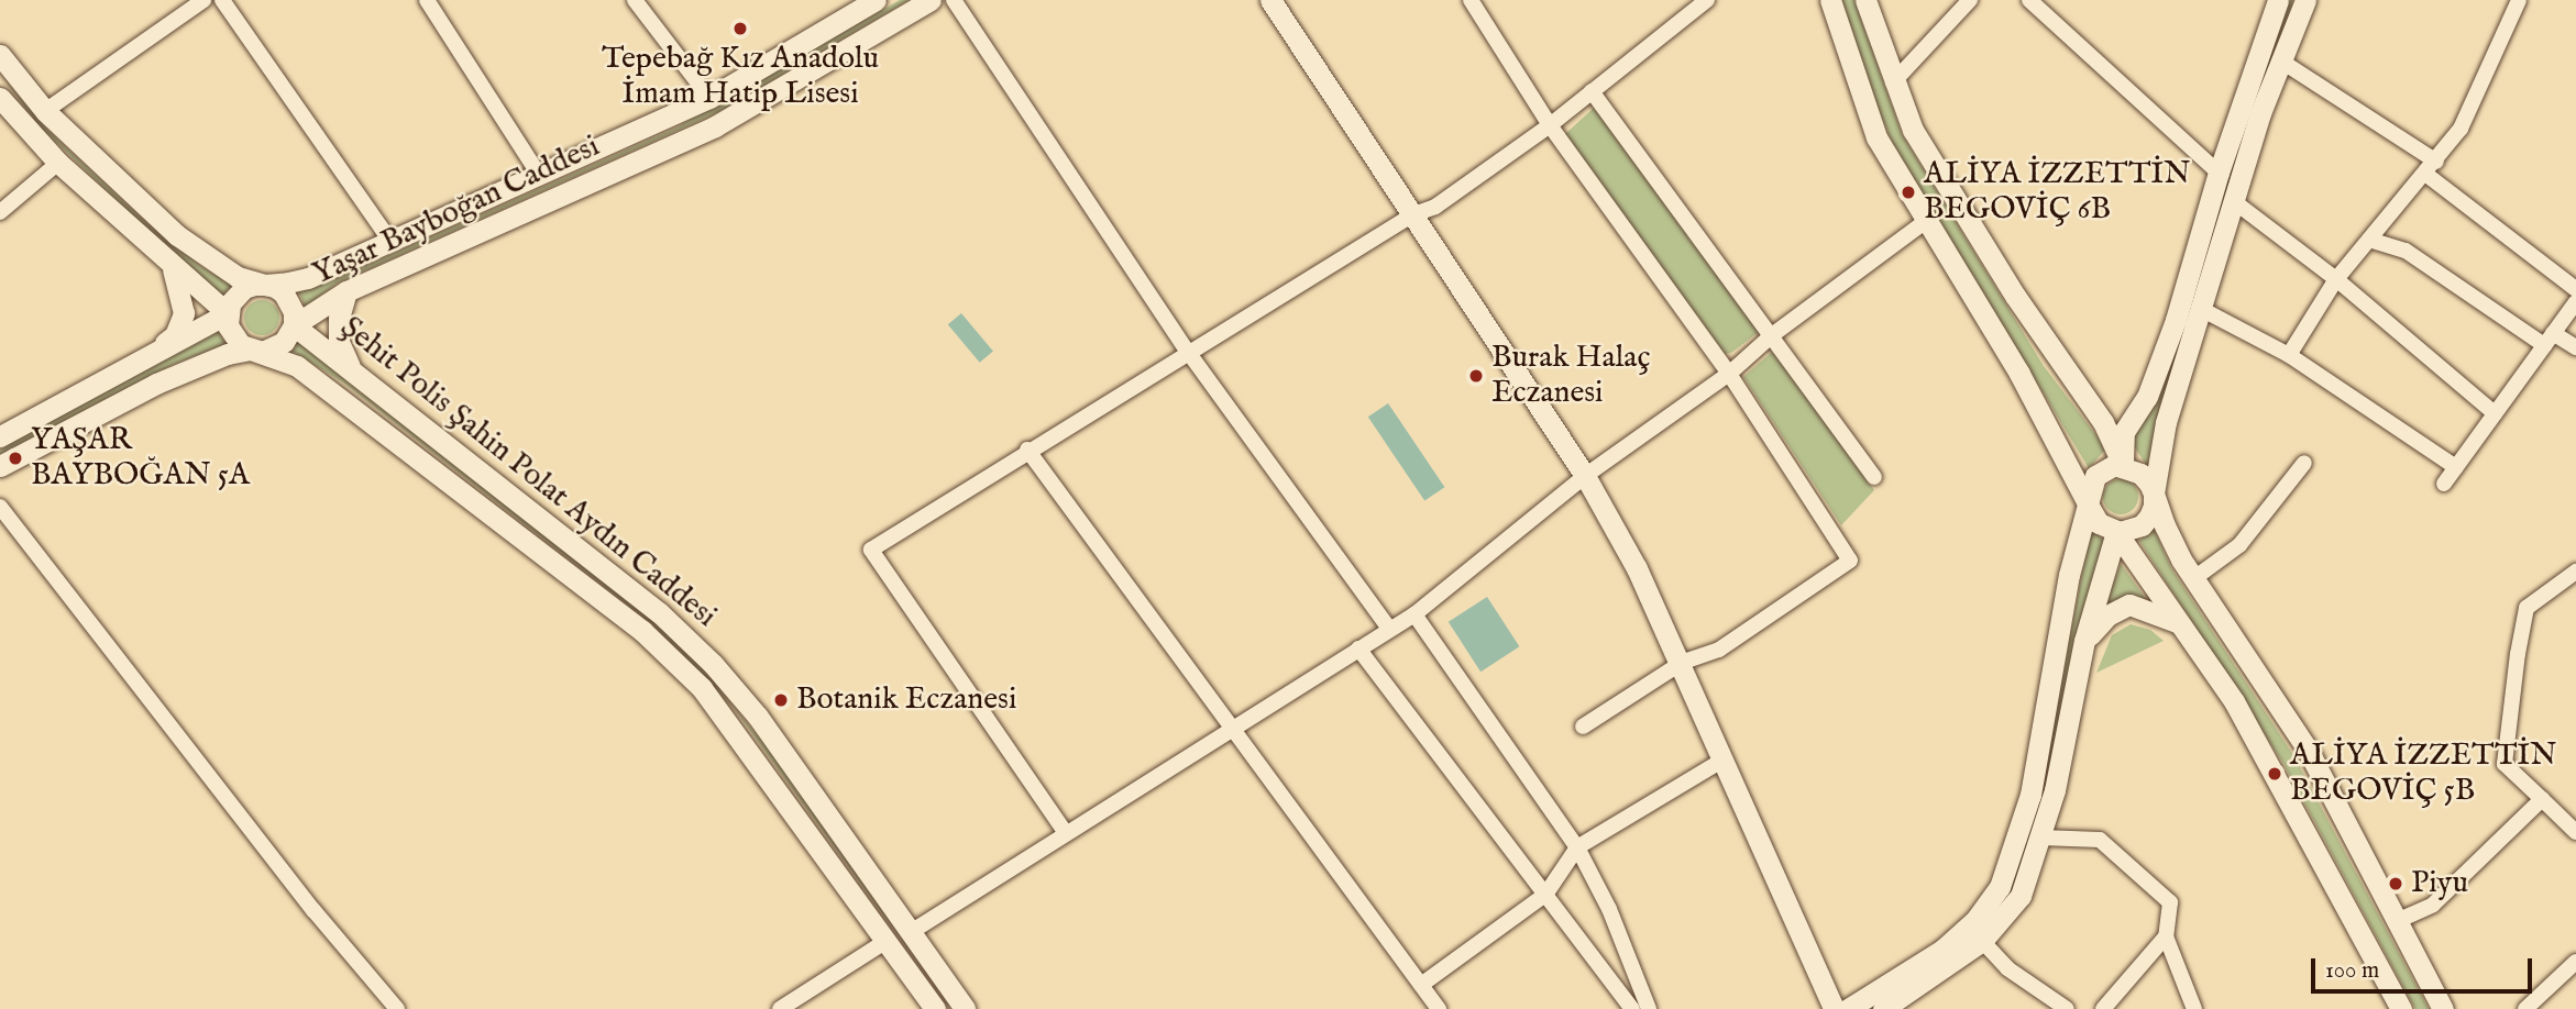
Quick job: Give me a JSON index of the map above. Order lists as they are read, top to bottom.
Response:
{
  "streets": {
    "main road": ["Yaşar Bayboğan Caddesi", "Şehit Polis Şahin Polat Aydın Caddesi"]
  },
  "crossings": [
    ["Yaşar Bayboğan Caddesi", "Şehit Polis Şahin Polat Aydın Caddesi"]
  ],
  "places": [
    "Tepebağ Kız Anadolu İmam Hatip Lisesi",
    "ALİYA İZZETTİN BEGOVİÇ 6B",
    "Burak Halaç Eczanesi",
    "YAŞAR BAYBOĞAN 5A",
    "Botanik Eczanesi",
    "ALİYA İZZETTİN BEGOVİÇ 5B",
    "Piyu"
  ],
  "scale_bar": "100 m"
}
